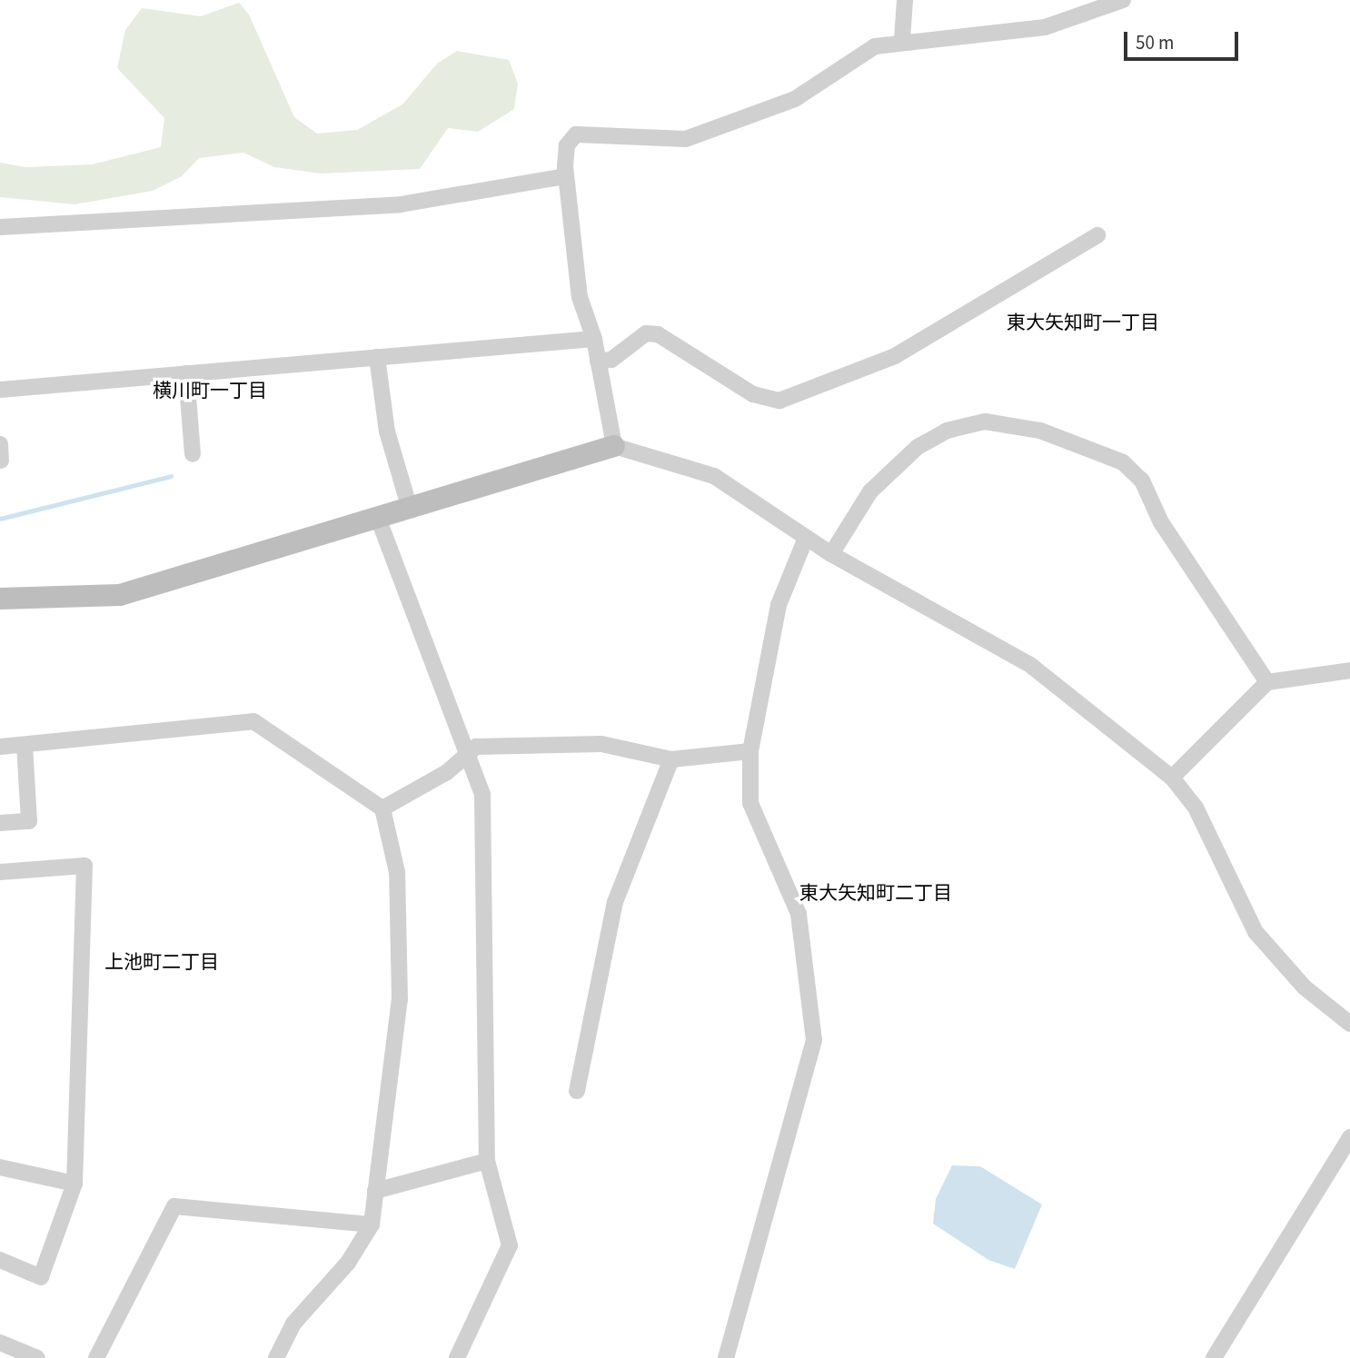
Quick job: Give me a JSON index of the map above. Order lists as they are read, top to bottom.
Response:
{
  "districts": [
    "東大矢知町一丁目",
    "横川町一丁目",
    "東大矢知町二丁目",
    "上池町二丁目"
  ],
  "scale_bar": "50 m"
}
